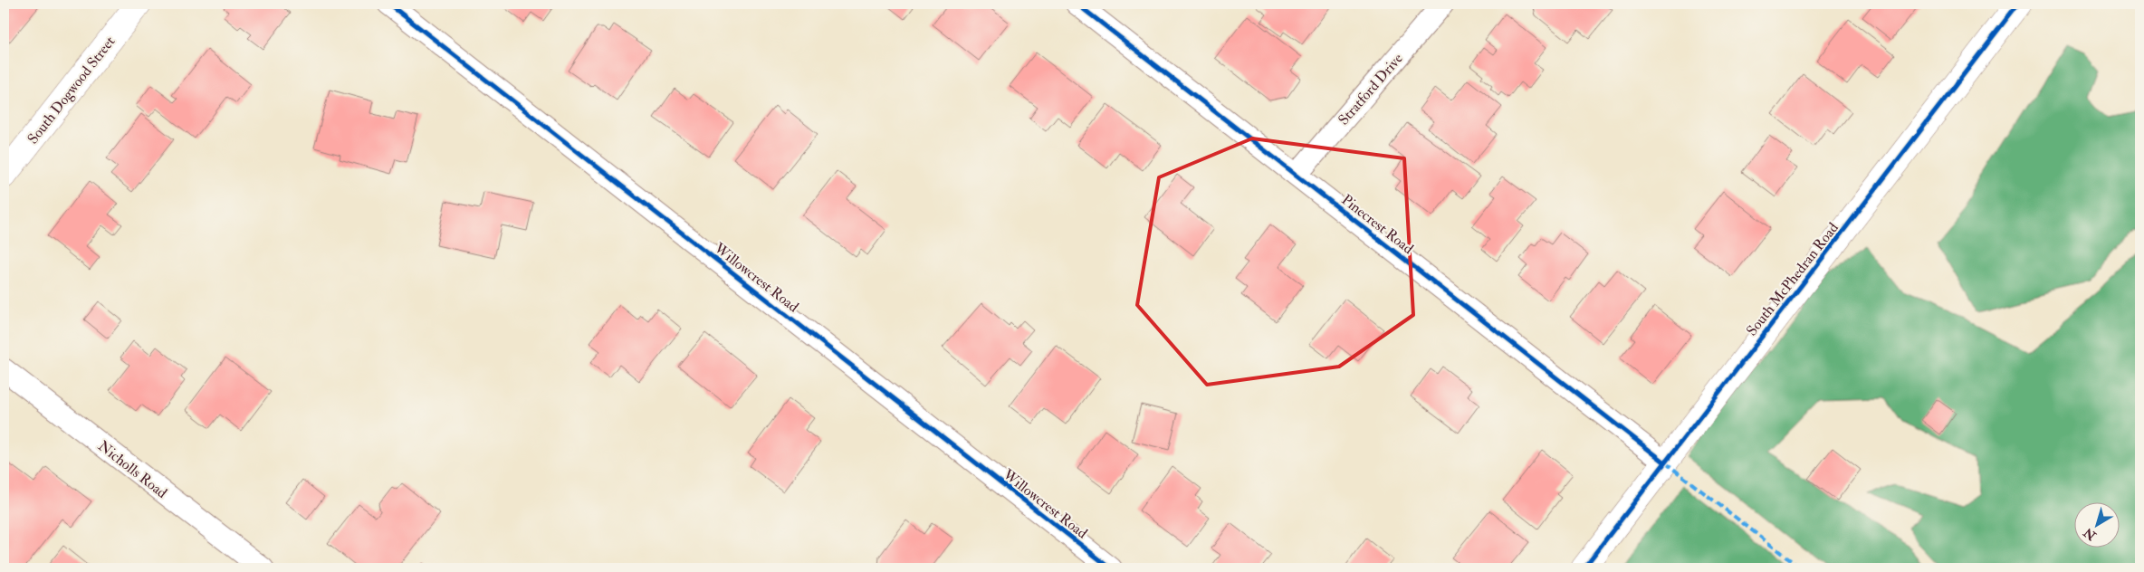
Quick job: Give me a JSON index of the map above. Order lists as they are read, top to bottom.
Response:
{
  "streets": {
    "street": [
      "Stratford Drive",
      "South Dogwood Street",
      "Pinecrest Road",
      "Willowcrest Road",
      "South McPhedran Road",
      "Nicholls Road"
    ]
  },
  "crossings": [
    ["Stratford Drive", "Pinecrest Road"],
    ["Pinecrest Road", "South McPhedran Road"]
  ],
  "north": "bottom left"
}
